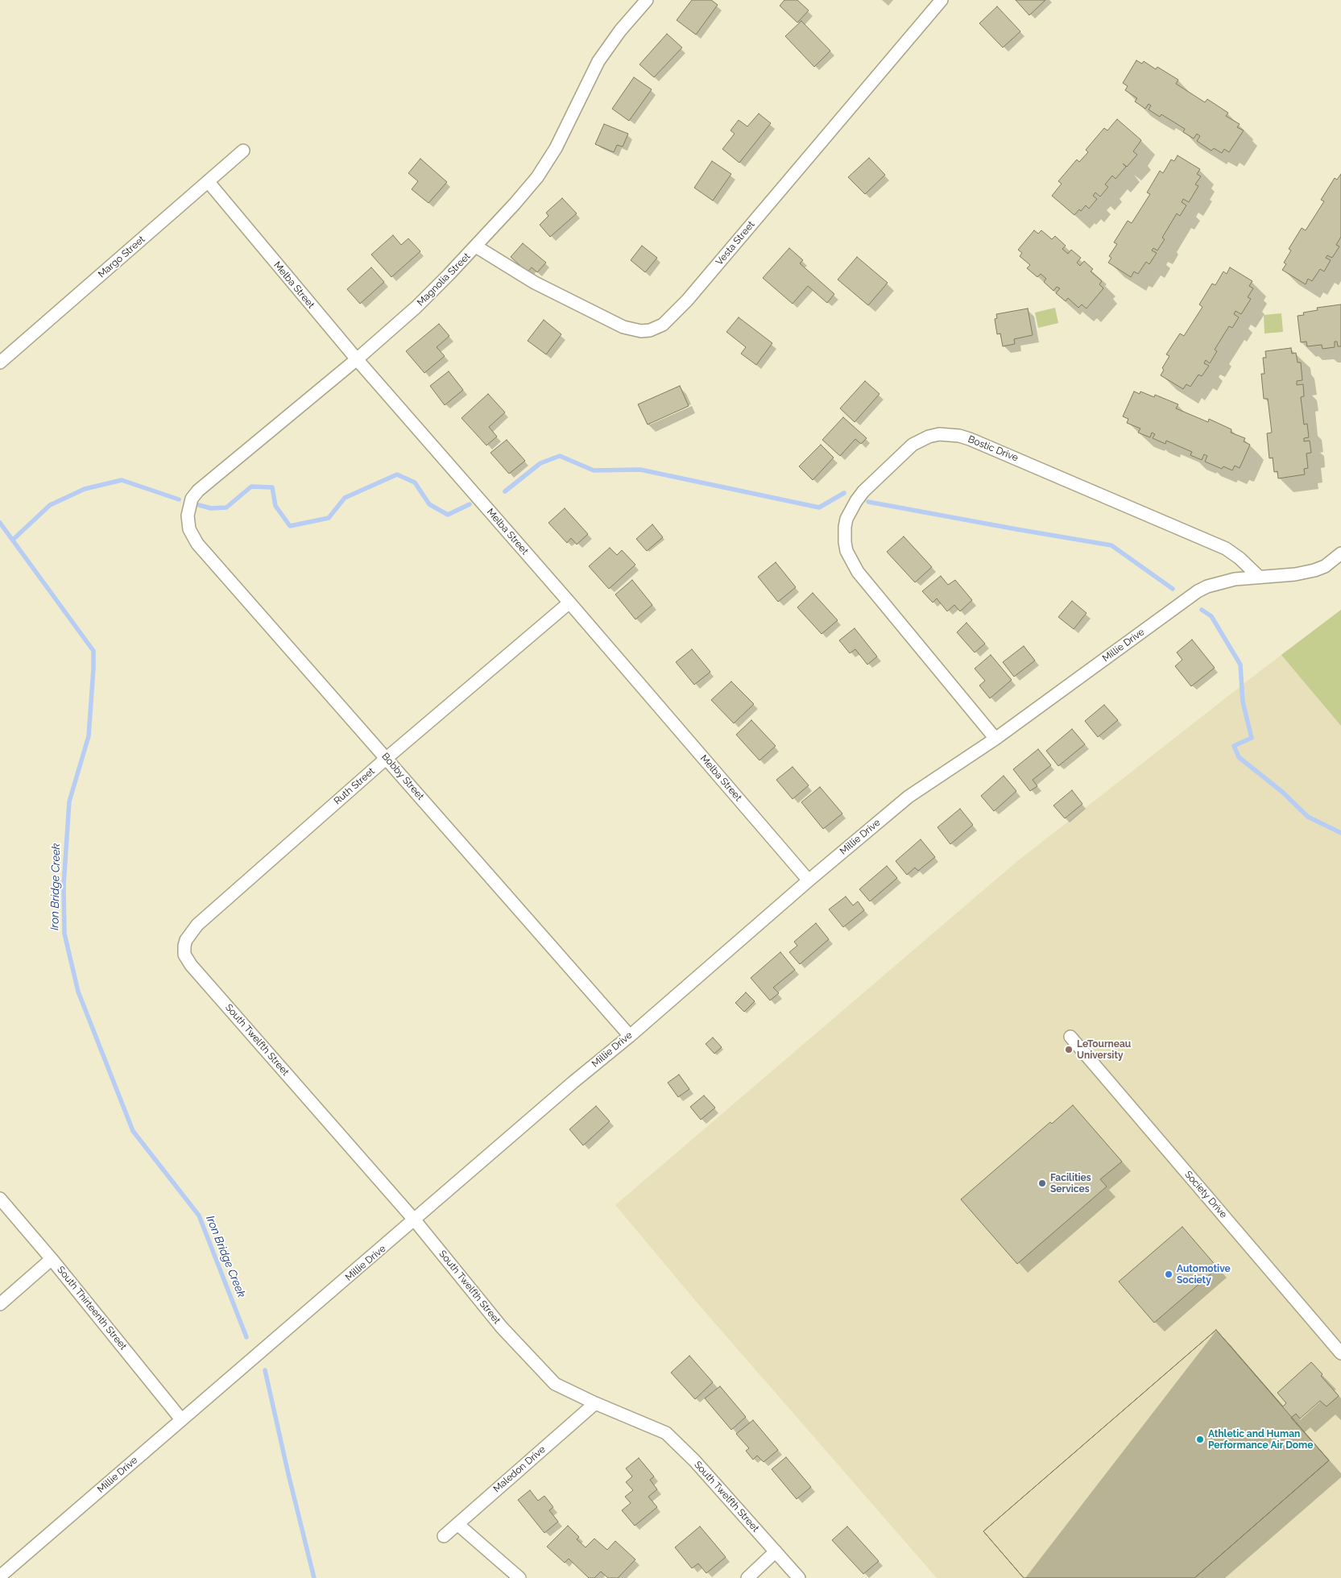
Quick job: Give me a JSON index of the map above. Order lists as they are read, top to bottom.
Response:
{
  "streets": {
    "street": [
      "Vesta Street",
      "Margo Street",
      "Magnolia Street",
      "Melba Street",
      "Bostic Drive",
      "Millie Drive",
      "Bobby Street",
      "Ruth Street",
      "South Twelfth Street",
      "Society Drive",
      "South Thirteenth Street",
      "Maledon Drive"
    ]
  },
  "crossings": [
    ["Vesta Street", "Magnolia Street"],
    ["Margo Street", "Melba Street"],
    ["Magnolia Street", "Melba Street"],
    ["Magnolia Street", "Bobby Street"],
    ["Melba Street", "Millie Drive"],
    ["Melba Street", "Ruth Street"],
    ["Bostic Drive", "Millie Drive"],
    ["Millie Drive", "Bobby Street"],
    ["Millie Drive", "South Twelfth Street"],
    ["Millie Drive", "South Thirteenth Street"],
    ["Bobby Street", "Ruth Street"],
    ["Ruth Street", "South Twelfth Street"],
    ["South Twelfth Street", "Maledon Drive"]
  ],
  "water": ["Iron Bridge Creek"],
  "places": [
    "LeTourneau University",
    "Facilities Services",
    "Automotive Society",
    "Athletic and Human Performance Air Dome"
  ]
}
